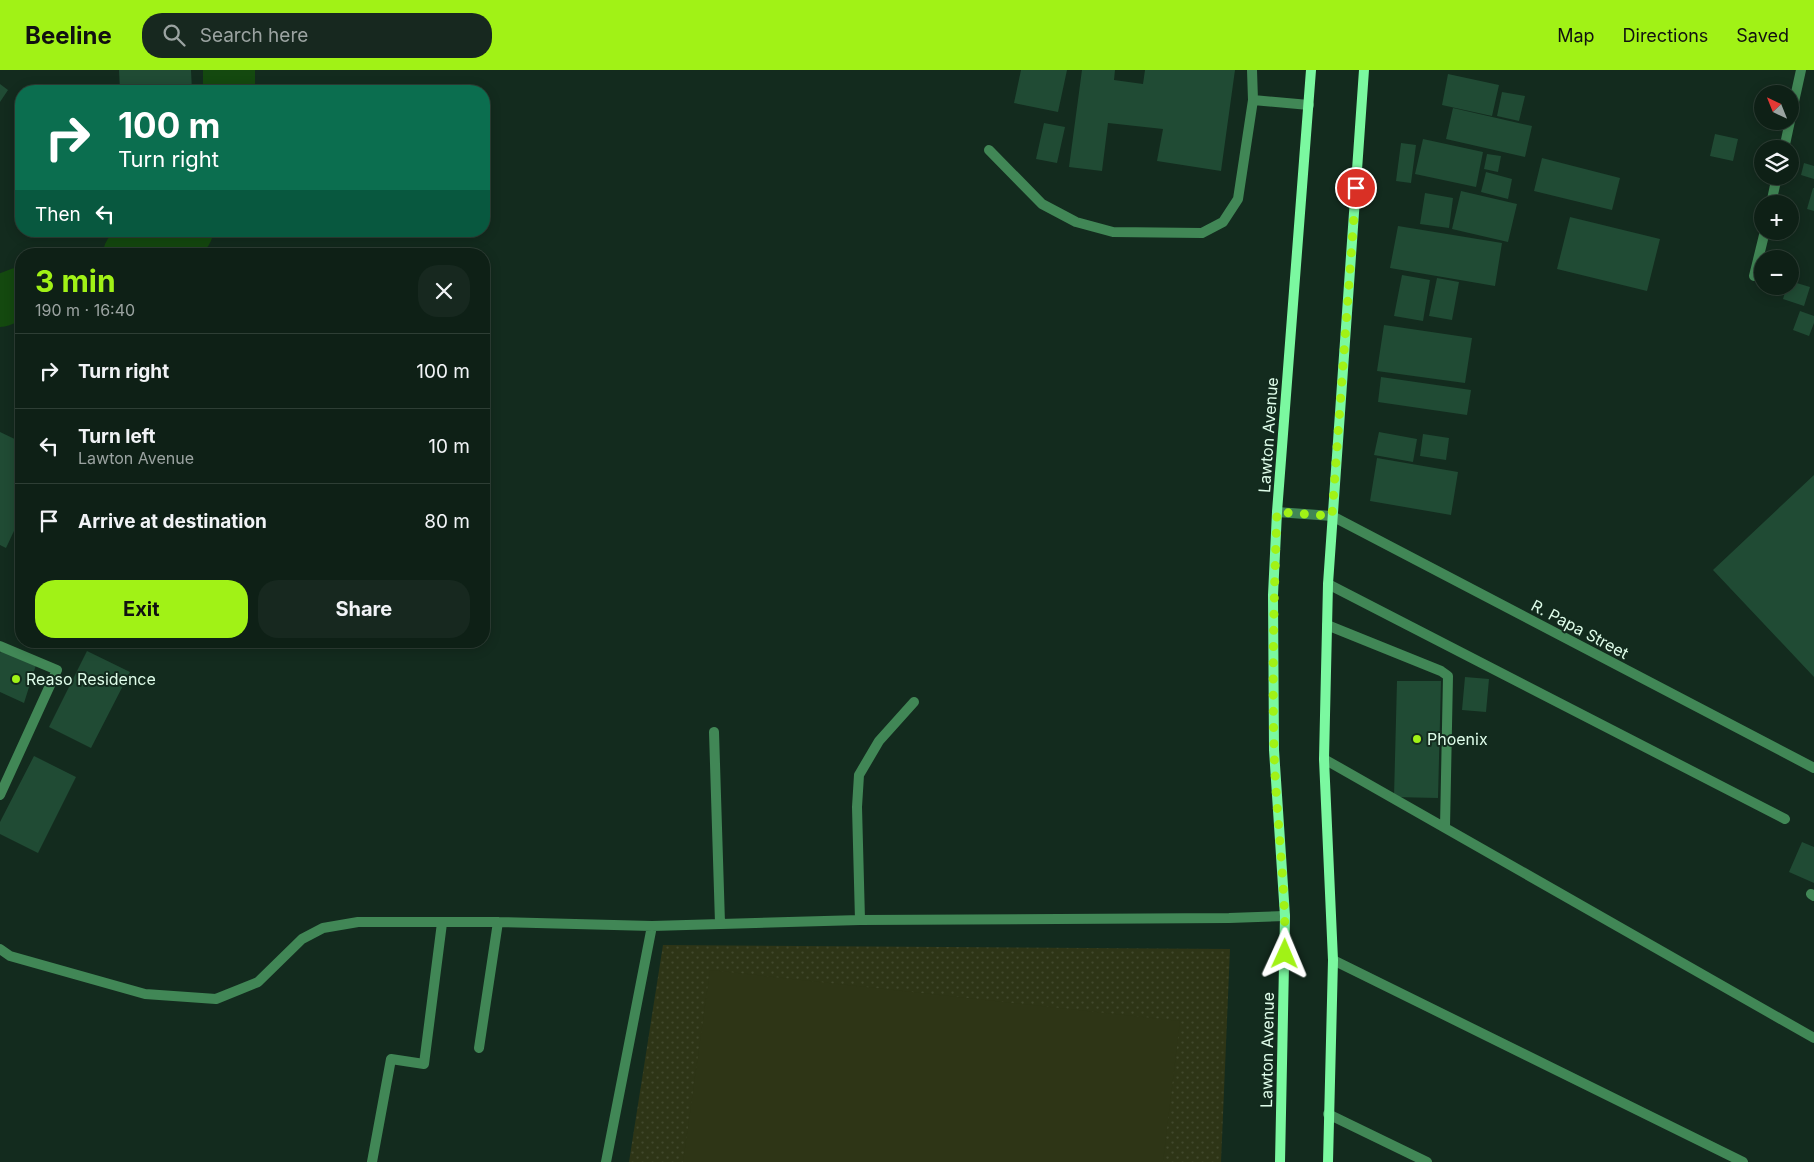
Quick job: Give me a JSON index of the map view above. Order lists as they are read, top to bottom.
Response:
{
  "streets": {
    "main road": ["Lawton Avenue"],
    "street": ["R. Papa Street"]
  },
  "places": ["Reaso Residence", "Phoenix"],
  "north": "top left",
  "page": {
    "header": "Beeline",
    "search": "Search here",
    "nav": ["Map", "Directions", "Saved"],
    "map_buttons": ["+", "−"],
    "turn": ["100 m", "Turn right"],
    "then": "Then",
    "heading": ["3 min", "190 m · 16:40"],
    "list": [
      {
        "name": "Turn right",
        "value": "100 m"
      },
      {
        "name": "Turn left",
        "note": "Lawton Avenue",
        "value": "10 m"
      },
      {
        "name": "Arrive at destination",
        "value": "80 m"
      }
    ],
    "buttons": ["Exit", "Share"]
  }
}
